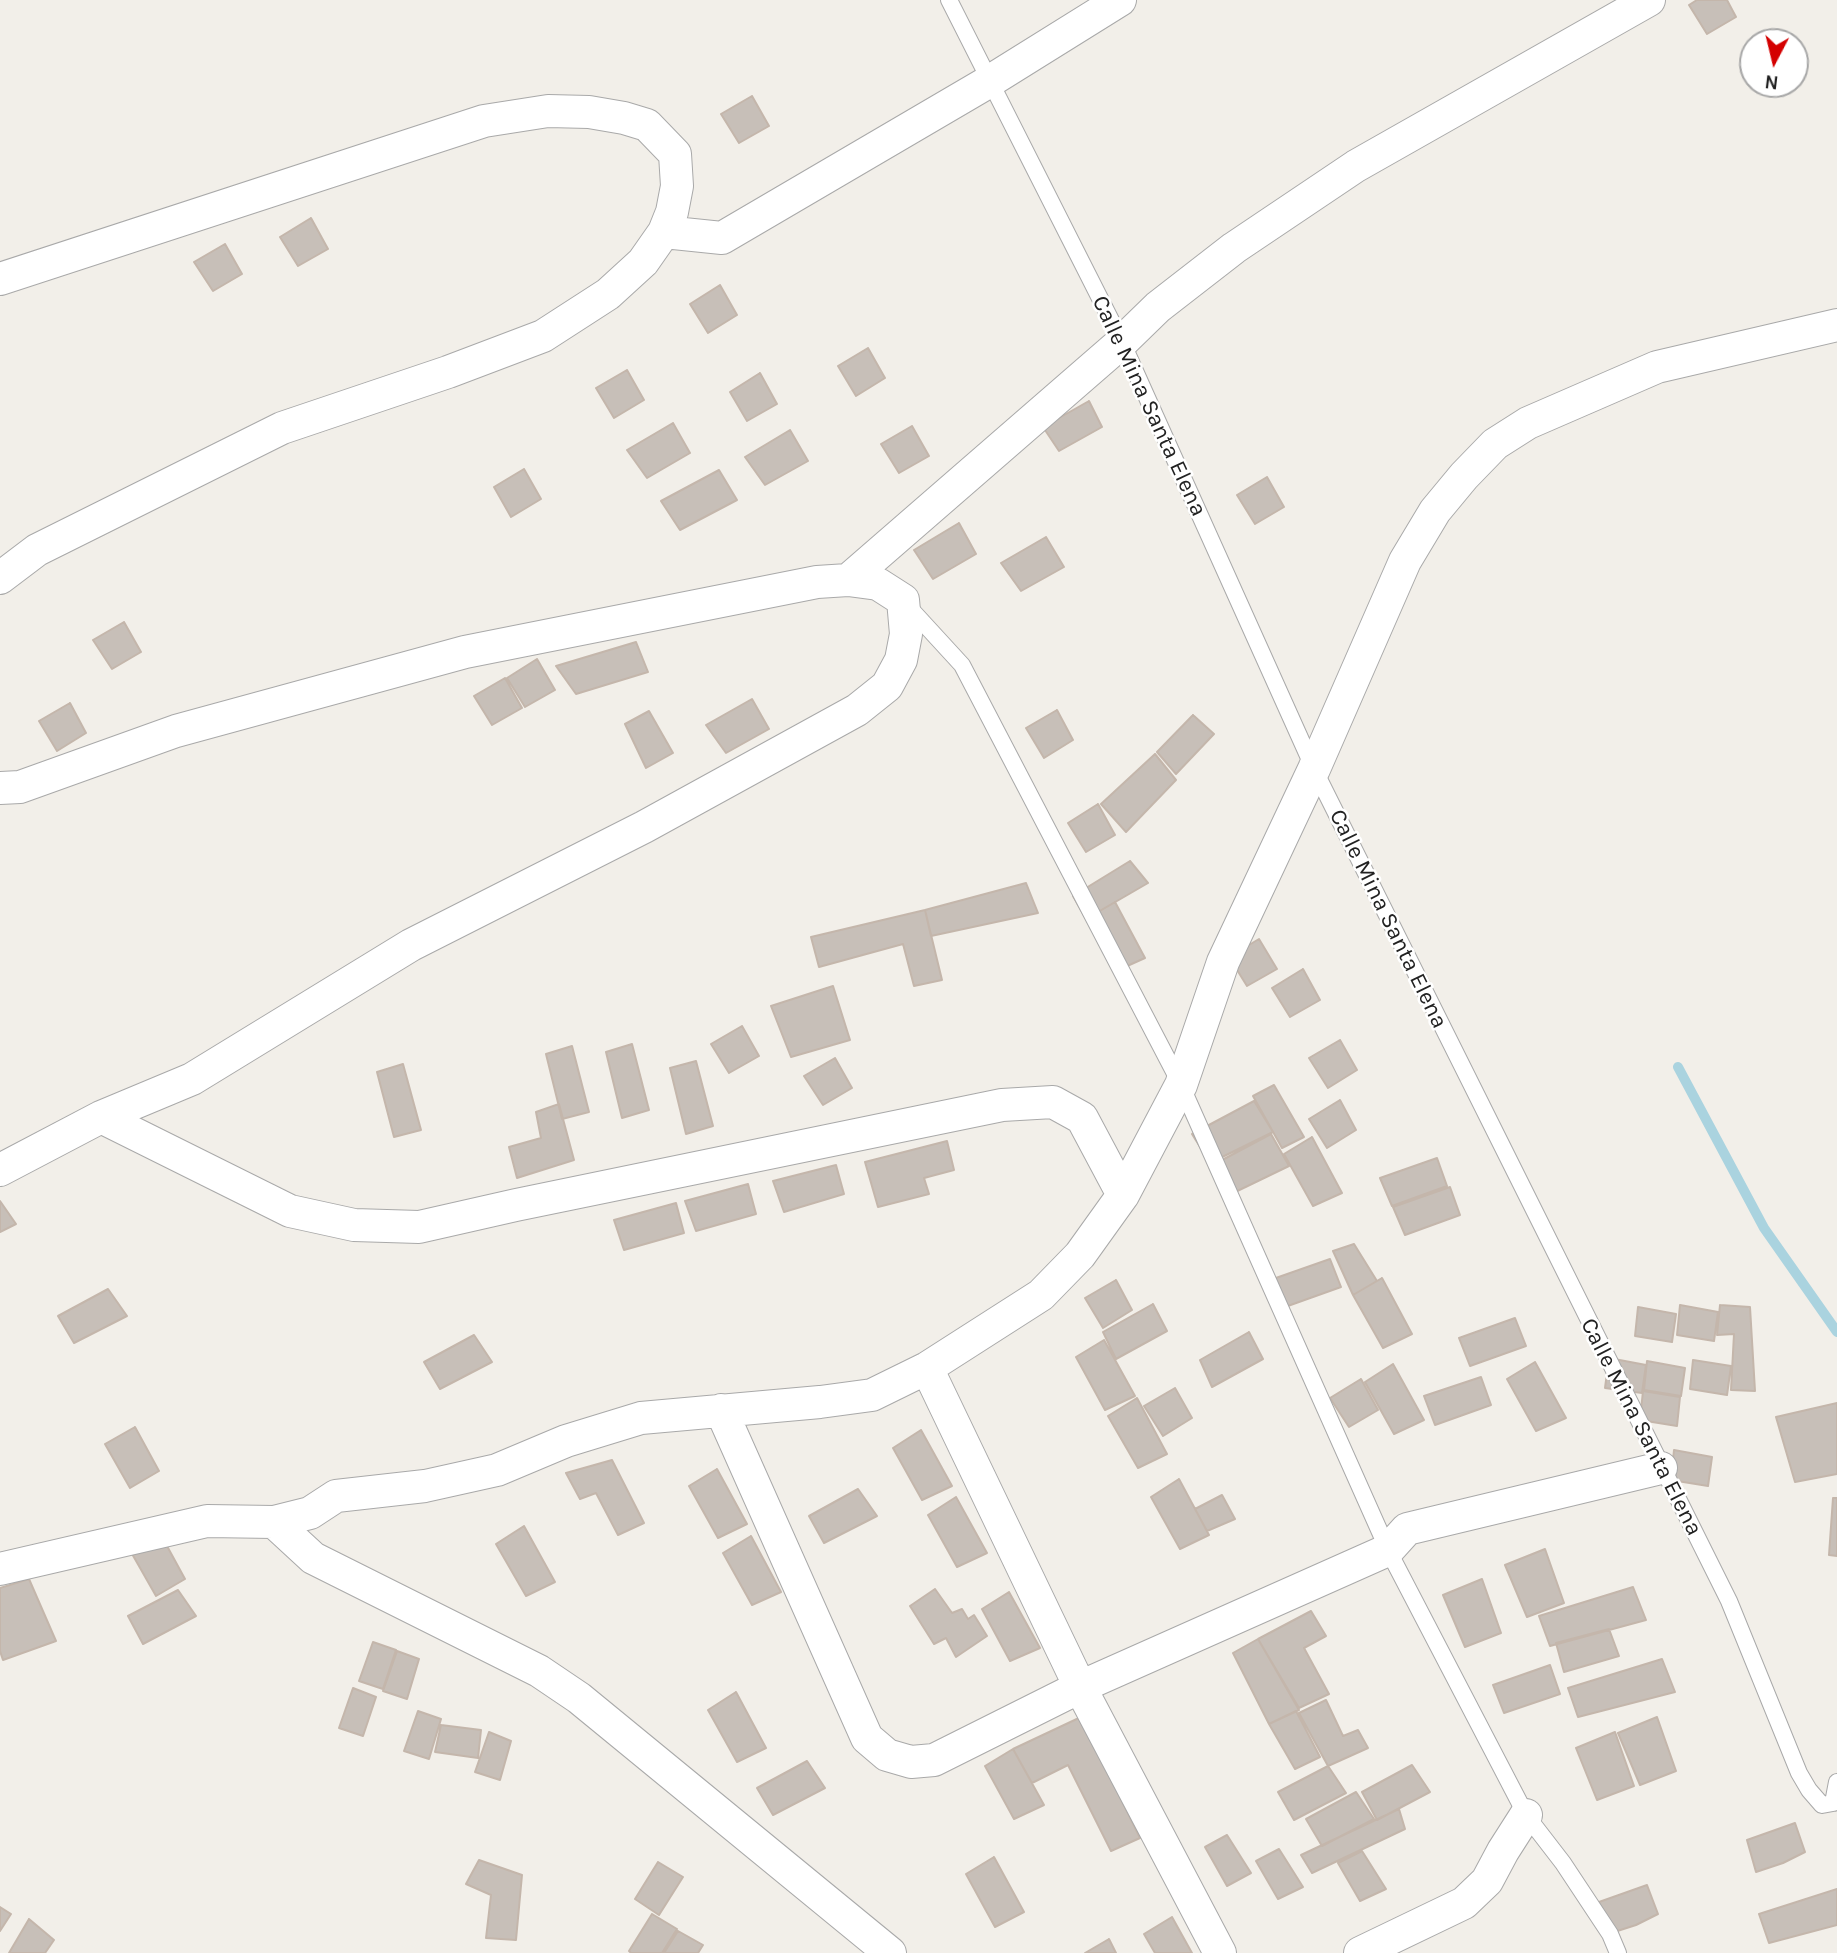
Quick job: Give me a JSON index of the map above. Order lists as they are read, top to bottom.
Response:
{
  "streets": {
    "lane": ["Calle Mina Santa Elena"]
  },
  "north": "bottom"
}
